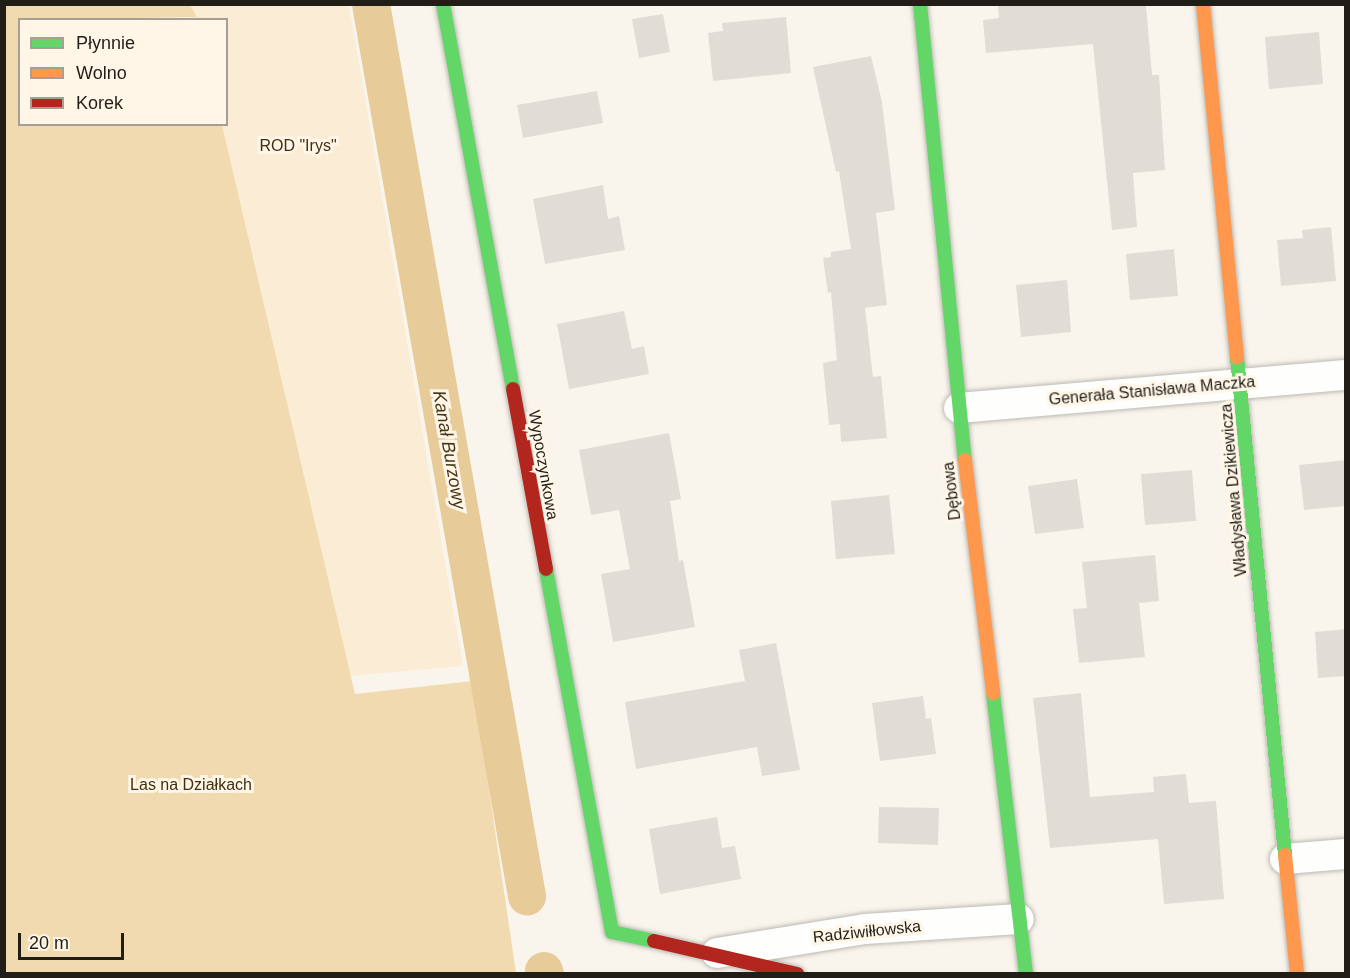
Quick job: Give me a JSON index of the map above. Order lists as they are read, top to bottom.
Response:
{
  "streets": {
    "street": [
      "Generała Stanisława Maczka",
      "Wypoczynkowa",
      "Władysława Dzikiewicza",
      "Dębowa",
      "Radziwiłłowska"
    ]
  },
  "crossings": [
    ["Generała Stanisława Maczka", "Władysława Dzikiewicza"],
    ["Generała Stanisława Maczka", "Dębowa"],
    ["Wypoczynkowa", "Radziwiłłowska"],
    ["Dębowa", "Radziwiłłowska"]
  ],
  "water": ["Kanał Burzowy"],
  "parks": ["ROD \"Irys\"", "Las na Działkach"],
  "legend": ["Płynnie", "Wolno", "Korek"],
  "scale_bar": "20 m"
}
